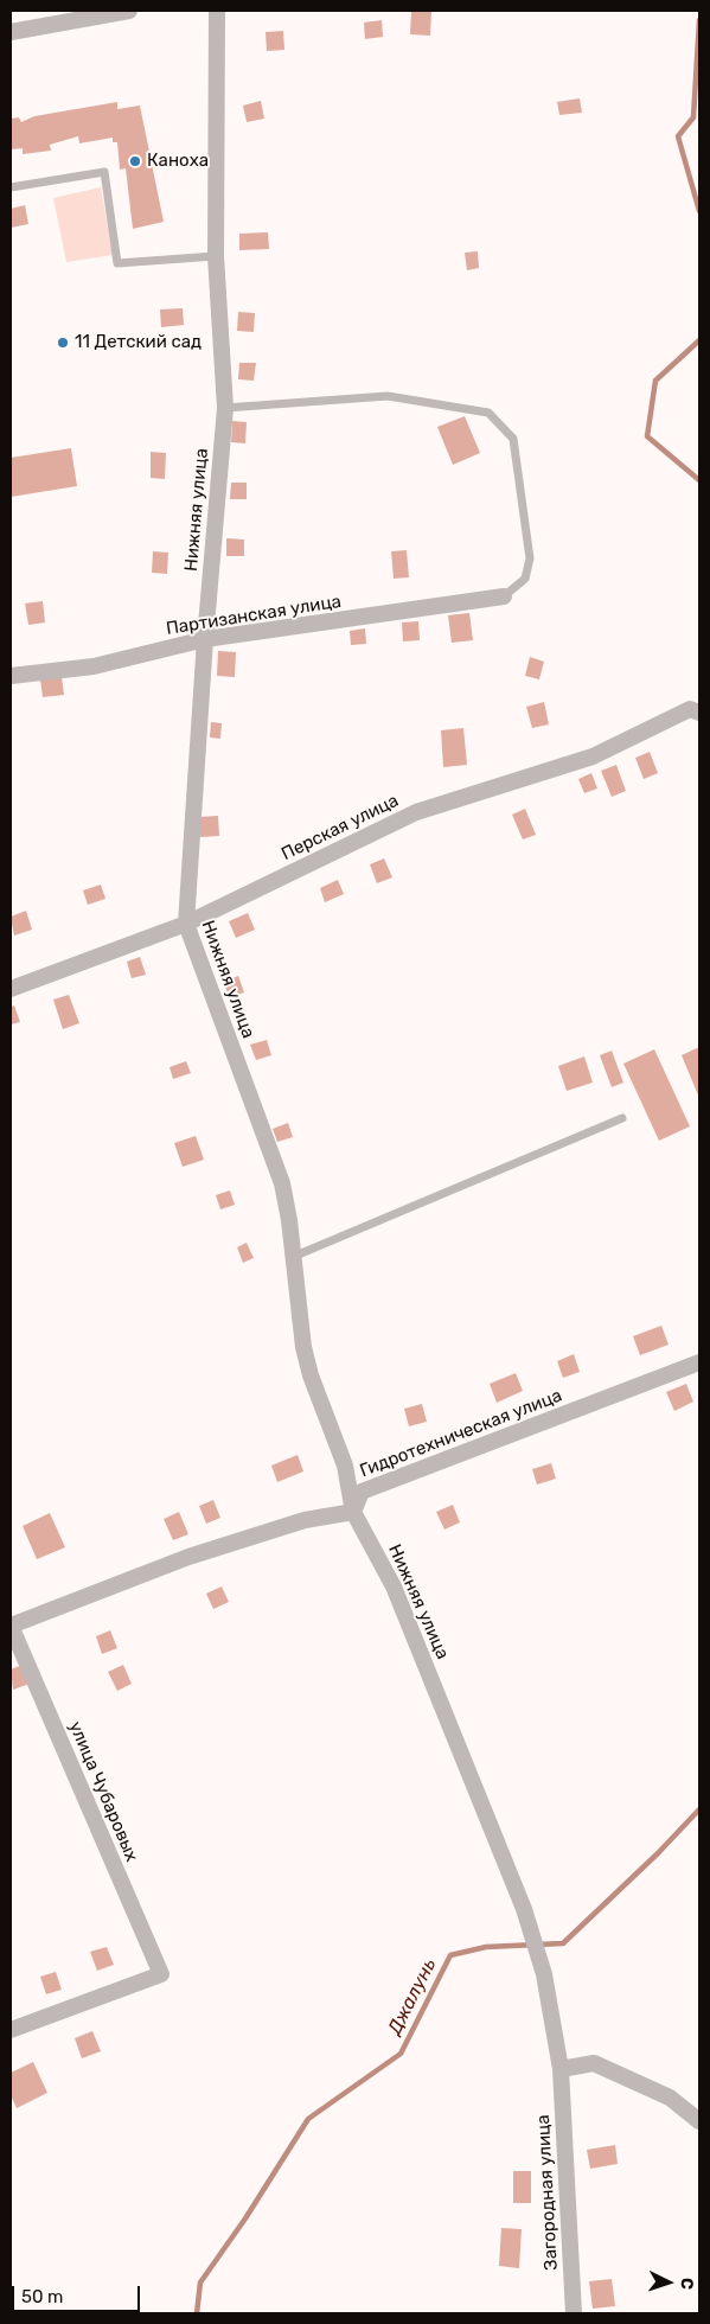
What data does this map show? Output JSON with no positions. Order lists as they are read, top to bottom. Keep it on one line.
{"streets":{"street":["Нижняя улица","Партизанская улица","Перская улица","Гидротехническая улица","улица Чубаровых","Загородная улица"]},"crossings":[["Нижняя улица","Партизанская улица"],["Нижняя улица","Перская улица"],["Нижняя улица","Гидротехническая улица"],["Нижняя улица","Загородная улица"]],"water":["Джалунь"],"places":["Каноха","11 Детский сад"],"scale_bar":"50 m","north":"right"}
